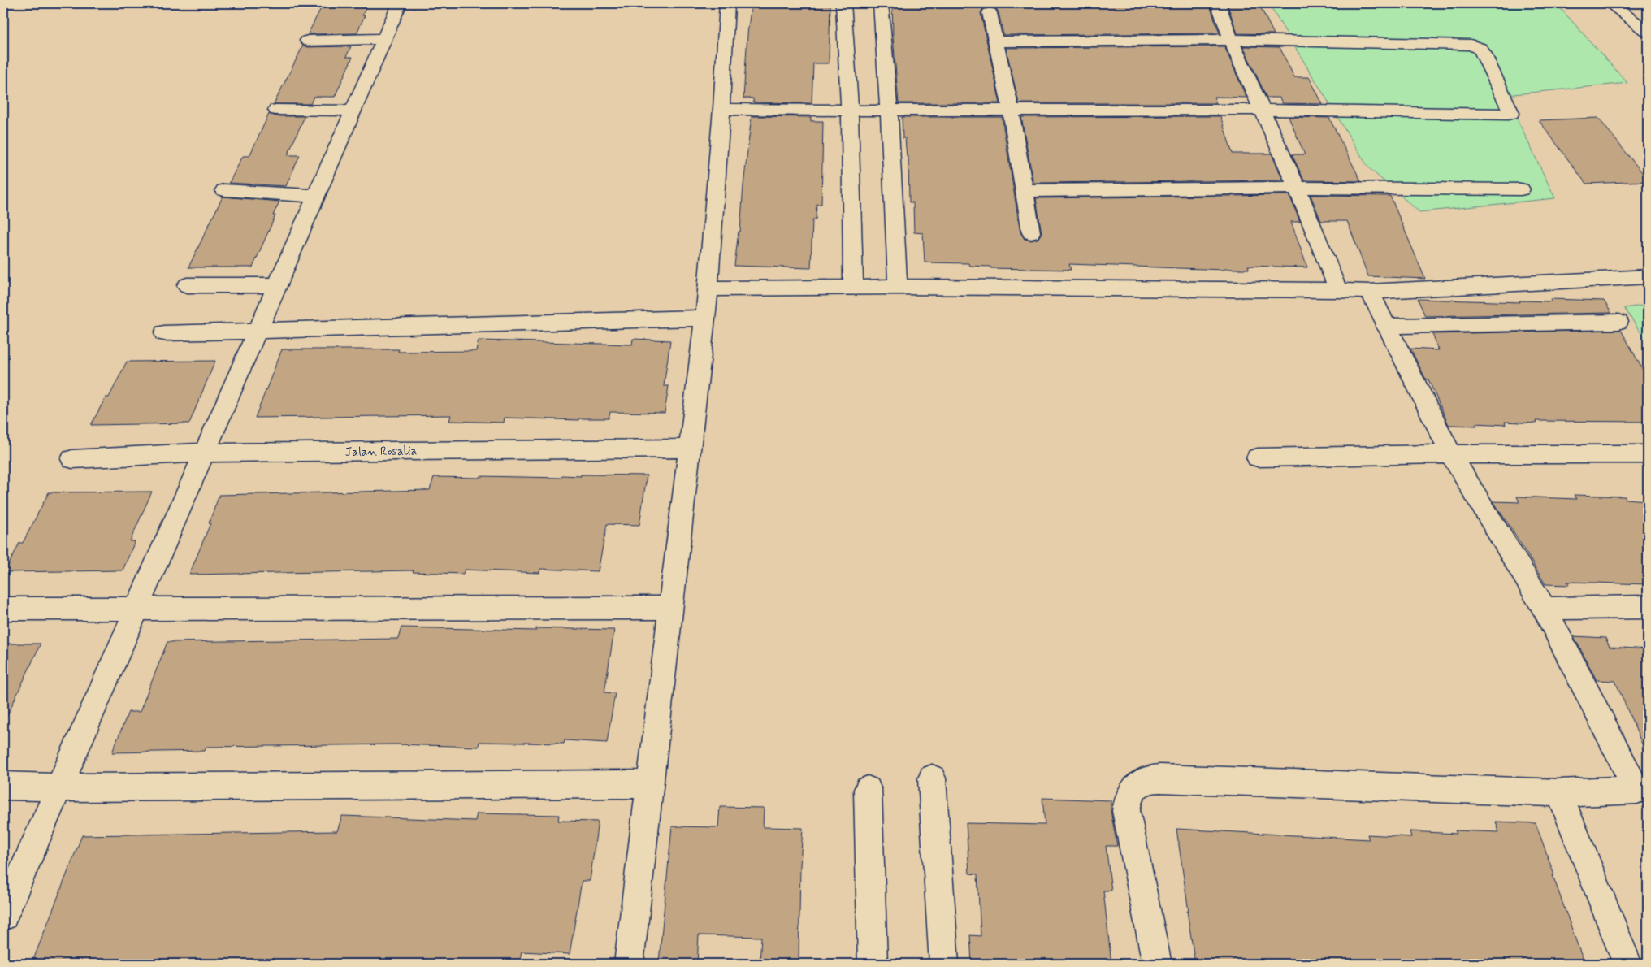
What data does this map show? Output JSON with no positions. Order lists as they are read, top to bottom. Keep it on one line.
{"streets":{"street":["Jalan Rosalia"]}}
